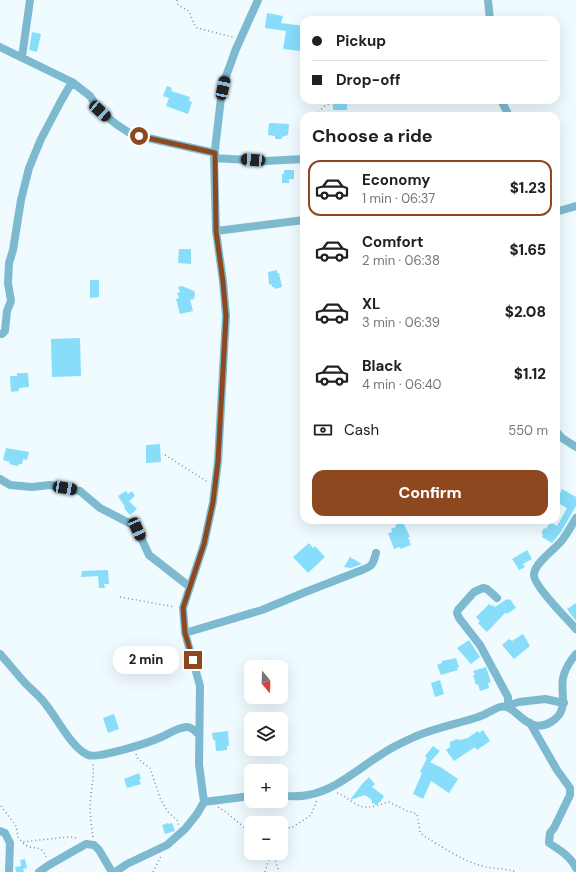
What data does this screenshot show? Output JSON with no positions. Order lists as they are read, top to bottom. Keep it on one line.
{"north":"bottom","page":{"banner":["Pickup","Drop-off"],"heading":"Choose a ride","list":[{"name":"Economy","note":"1 min · 06:37","value":"$1.23"},{"name":"Comfort","note":"2 min · 06:38","value":"$1.65"},{"name":"XL","note":"3 min · 06:39","value":"$2.08"},{"name":"Black","note":"4 min · 06:40","value":"$1.12"}],"pay":["Cash","550 m"],"buttons":"Confirm","bubble":"2 min","map_buttons":["+","−"]}}
